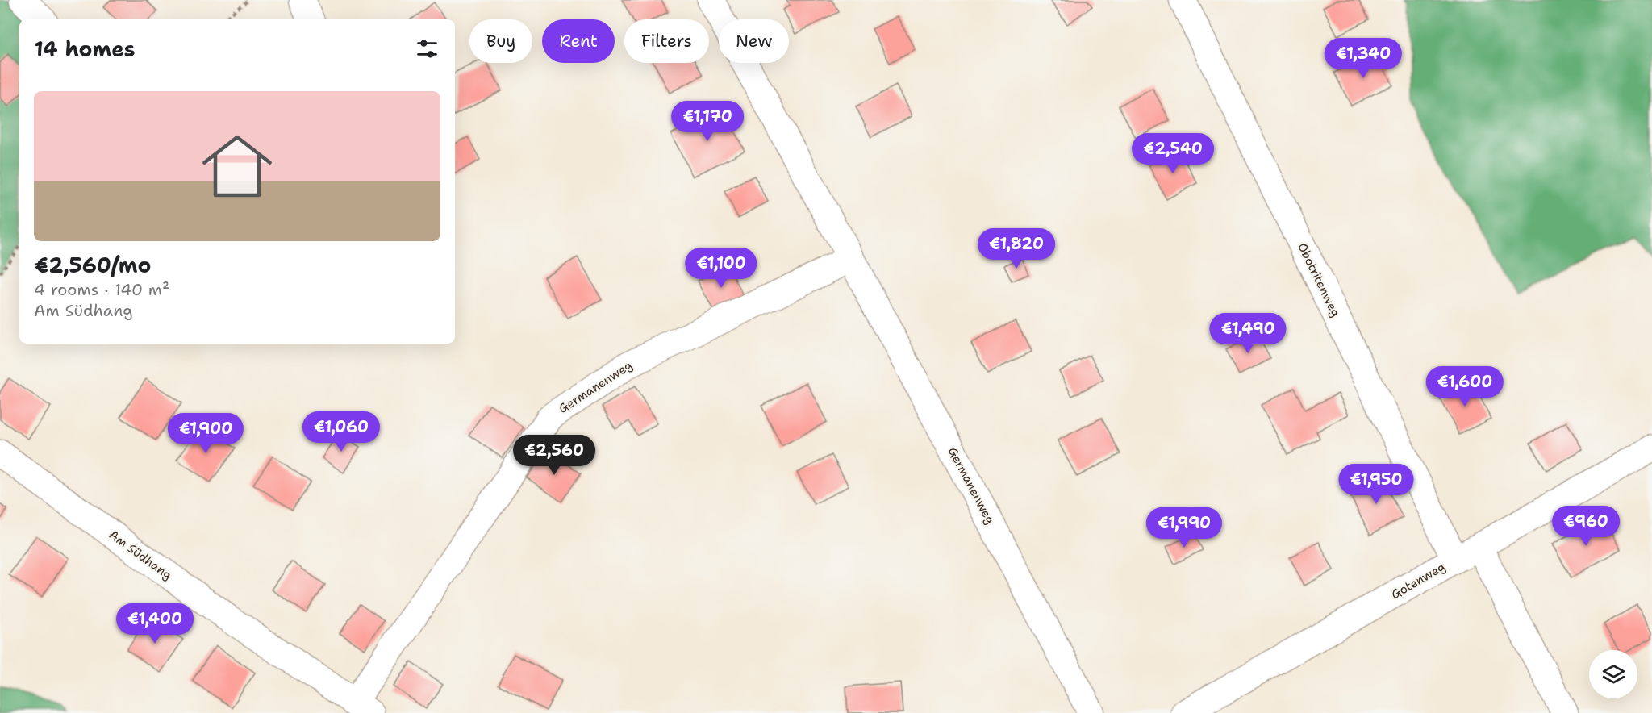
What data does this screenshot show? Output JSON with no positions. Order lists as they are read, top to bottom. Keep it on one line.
{"streets":{"street":["Obotritenweg","Germanenweg","Am Südhang","Gotenweg"]},"crossings":[["Obotritenweg","Gotenweg"],["Germanenweg","Am Südhang"]],"page":{"chip":["Buy","Rent","Filters","New"],"heading":"14 homes","price":["€1,340","€1,170","€2,540","€1,820","€1,100","€1,490","€1,600","€1,060","€1,900","€2,560","€1,950","€960","€1,990","€1,400"],"list":[{"name":"€2,560/mo","note":"4 rooms · 140 m² · Am Südhang"}]}}
